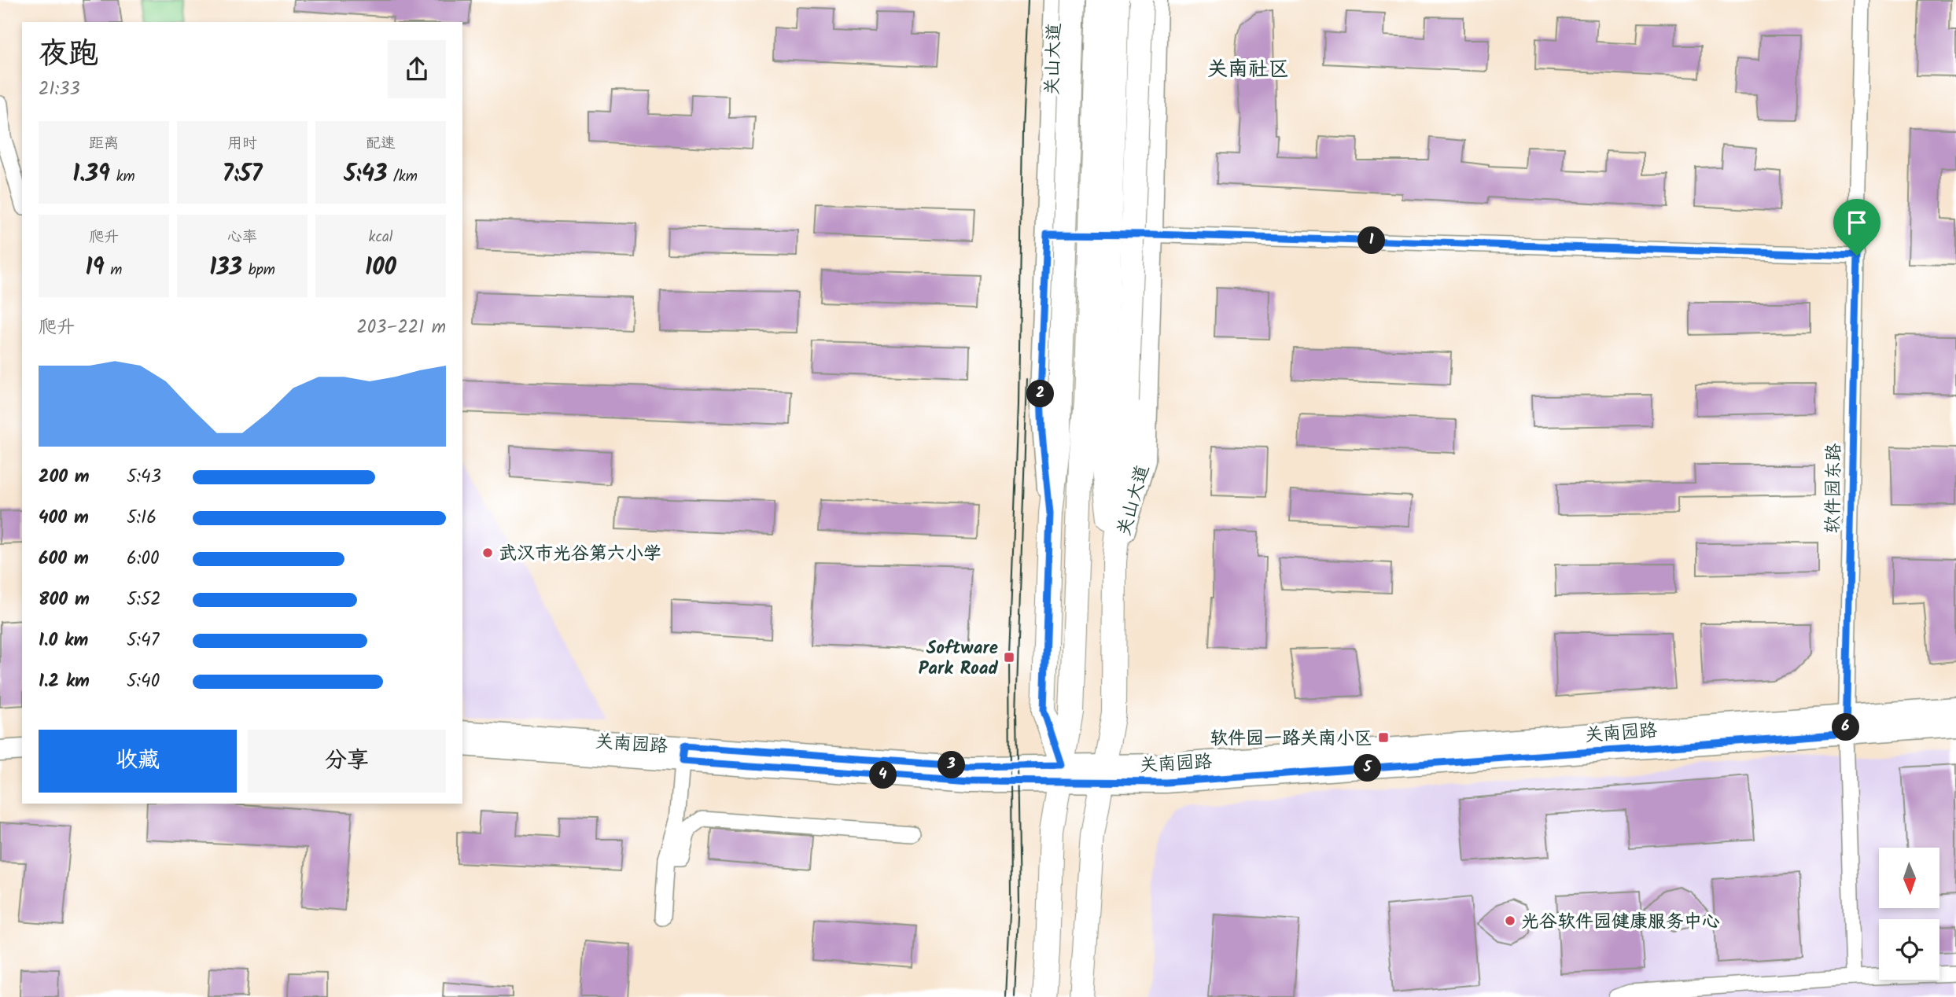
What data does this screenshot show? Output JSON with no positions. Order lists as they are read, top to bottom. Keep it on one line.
{"streets":{"main road":["关山大道","关南园路"],"street":["软件园东路"]},"crossings":[["关山大道","关南园路"],["软件园东路","关南园路"]],"districts":["关南社区"],"places":{"other":["武汉市光谷第六小学","光谷软件园健康服务中心"],"transit":["Software Park Road","软件园一路关南小区"]},"north":"bottom","page":{"heading":["夜跑","21:33"],"stats":[["距离","1.39 km"],["用时","7:57"],["配速","5:43 /km"],["爬升","19 m"],["心率","133 bpm"],["kcal","100"]],"pins":["1","2","6","3","5","4"],"chart":["爬升","203–221 m"],"list":[{"name":"200 m","note":"5:43"},{"name":"400 m","note":"5:16"},{"name":"600 m","note":"6:00"},{"name":"800 m","note":"5:52"},{"name":"1.0 km","note":"5:47"},{"name":"1.2 km","note":"5:40"}],"buttons":["收藏","分享"]}}
